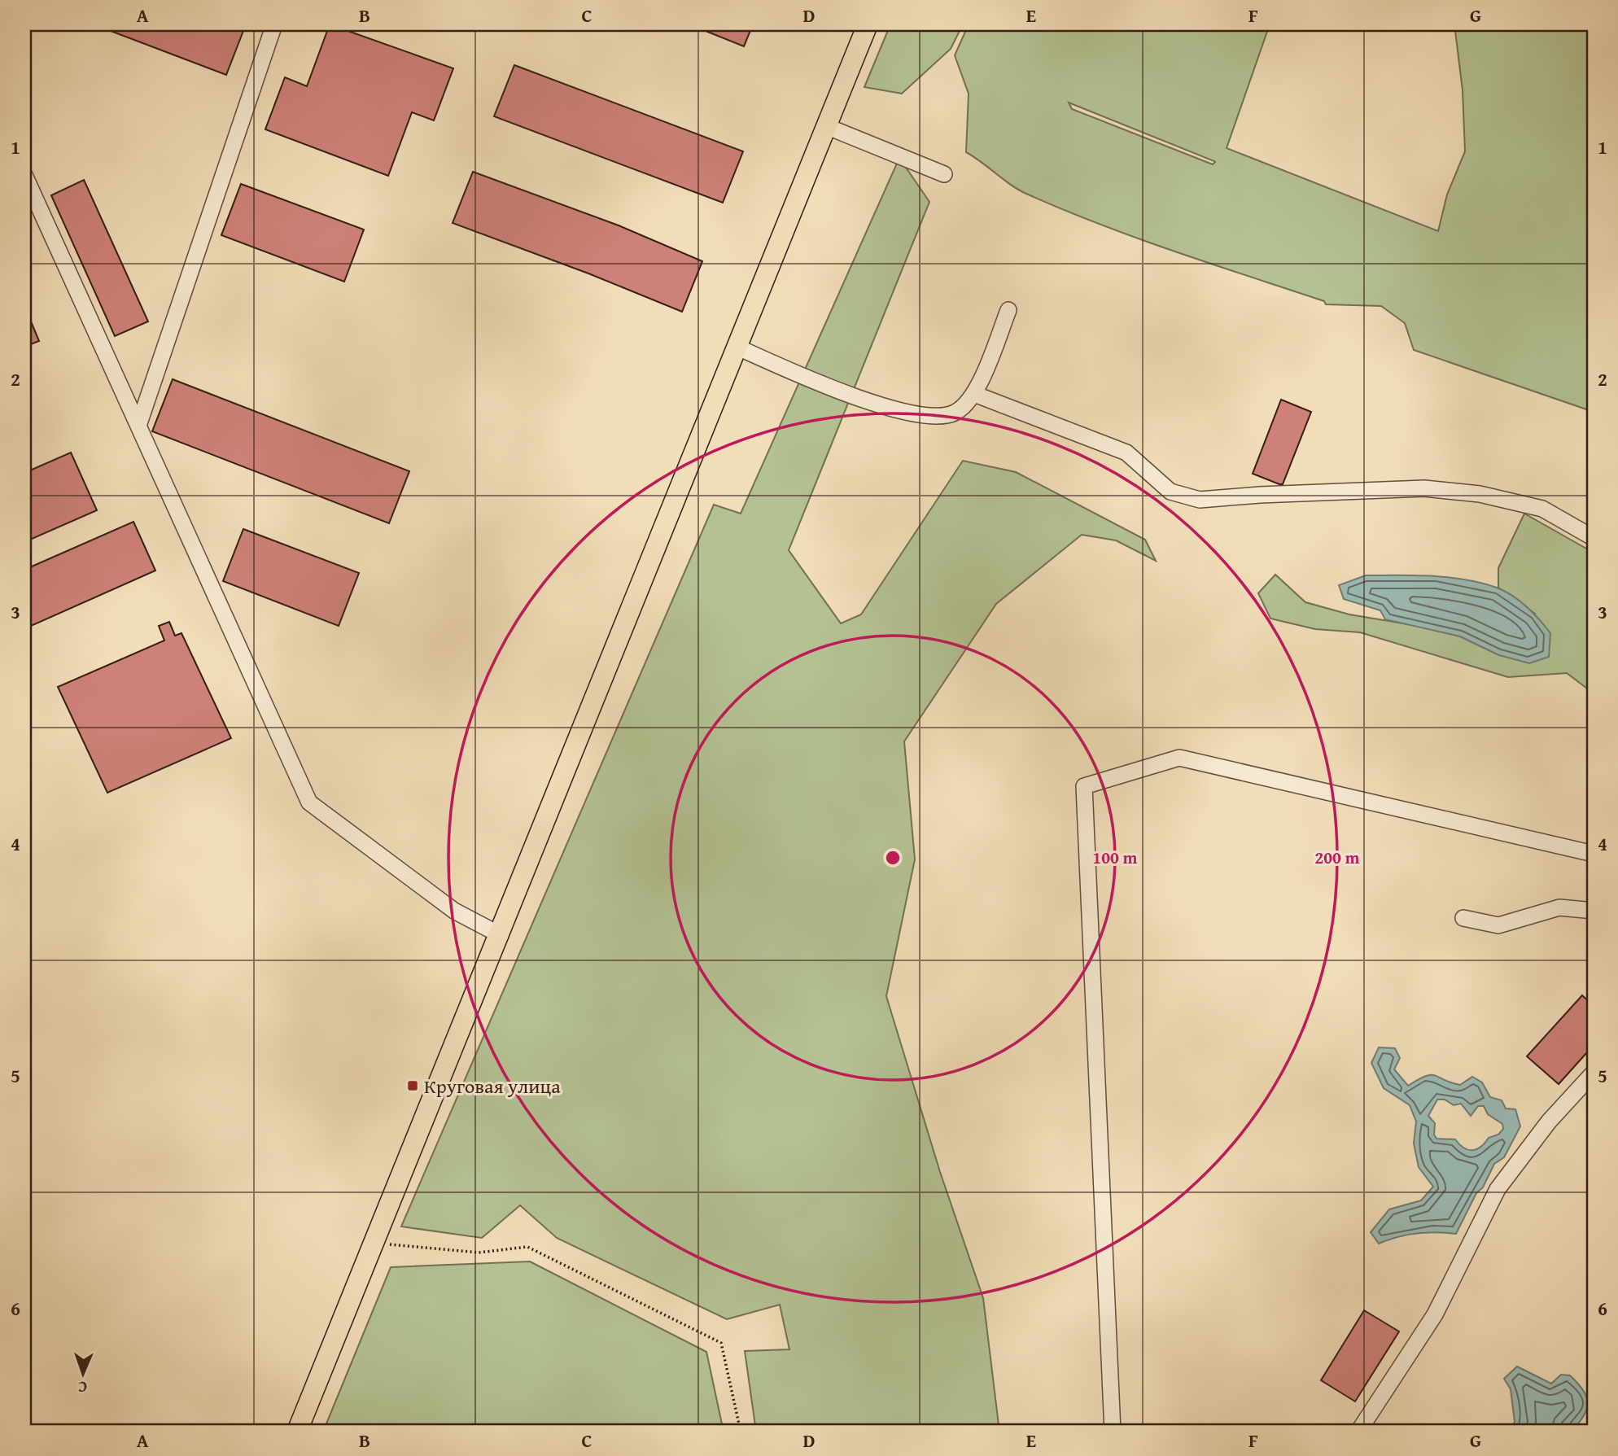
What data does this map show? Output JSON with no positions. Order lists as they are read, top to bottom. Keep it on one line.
{"places":{"transit":["Круговая улица"]},"north":"bottom","grid":{"columns":["A","B","C","D","E","F","G"],"rows":["1","2","3","4","5","6"]},"rings":["100 m","200 m"]}
